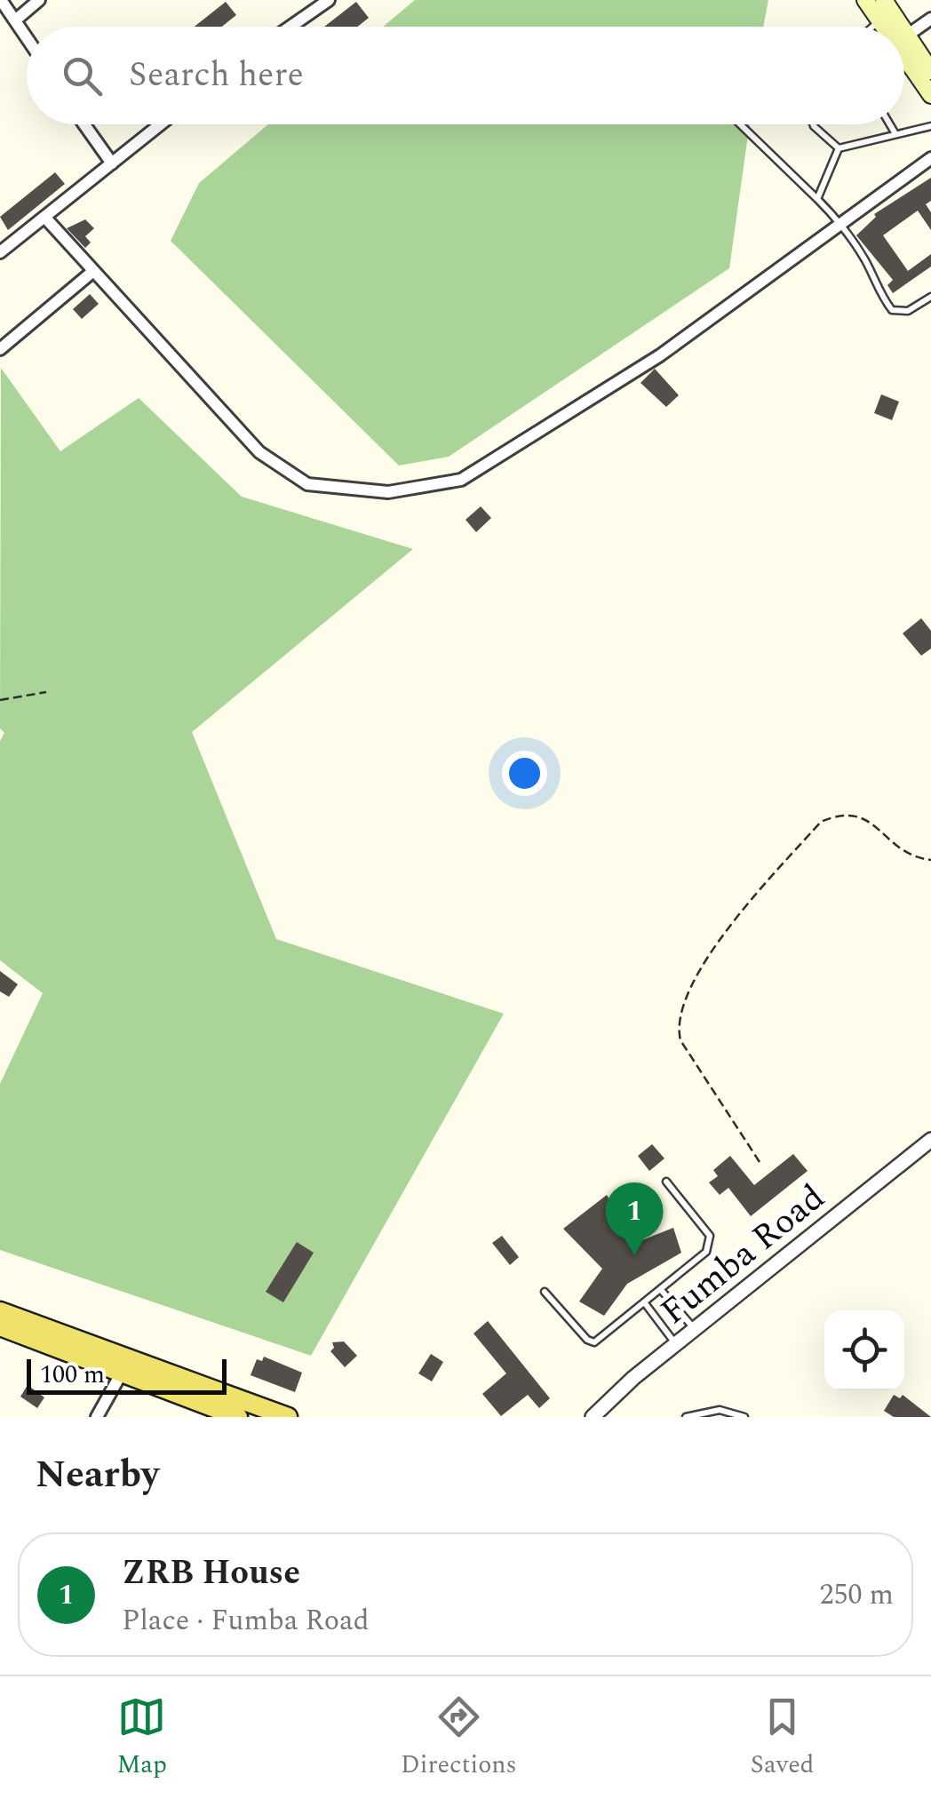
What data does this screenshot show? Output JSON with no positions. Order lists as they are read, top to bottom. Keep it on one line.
{"streets":{"street":["Fumba Road"]},"scale_bar":"100 m","page":{"search":"Search here","pins":"1","scale":"100 m","heading":"Nearby","list":[{"mark":"1","name":"ZRB House","note":"Place · Fumba Road","value":"250 m"}],"nav":["Map","Directions","Saved"]}}
